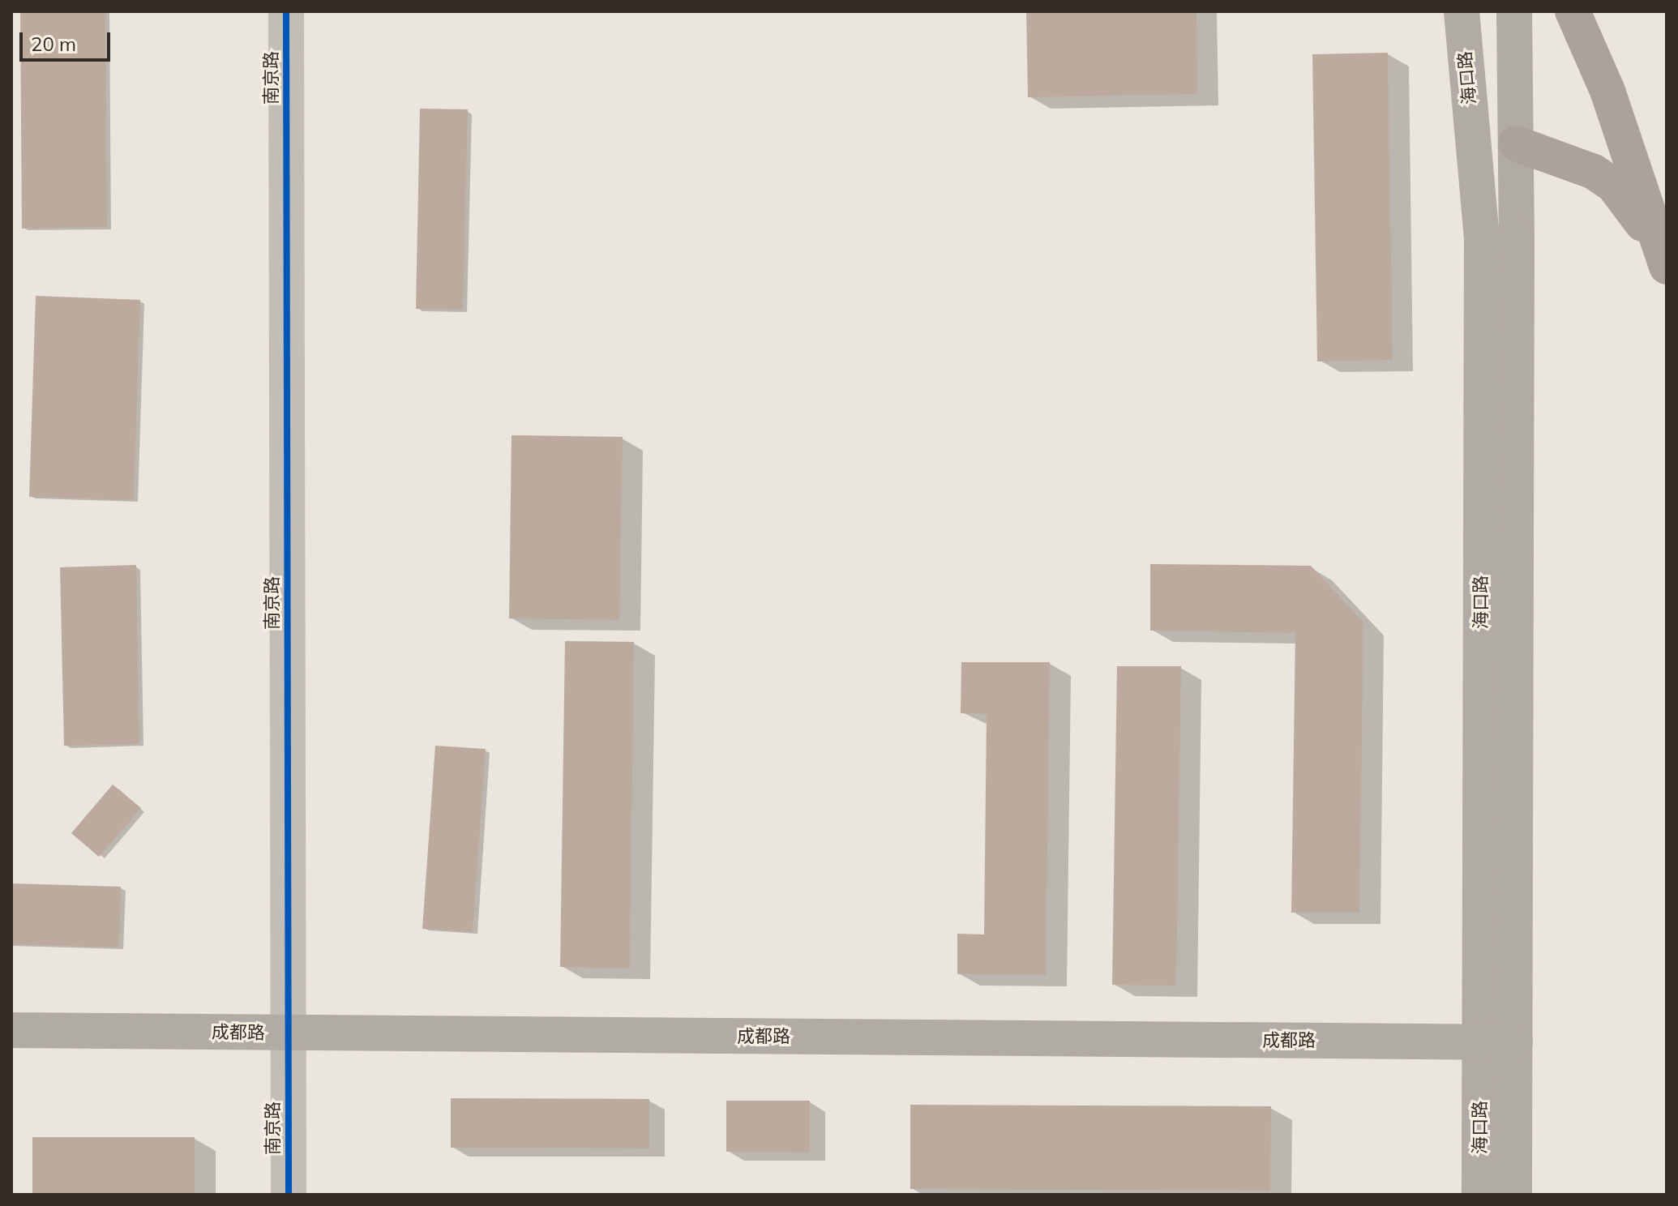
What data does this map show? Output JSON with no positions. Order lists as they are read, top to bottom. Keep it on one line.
{"streets":{"main road":["海口路","成都路"],"street":["南京路"]},"crossings":[["南京路","成都路"],["海口路","成都路"]],"scale_bar":"20 m"}
